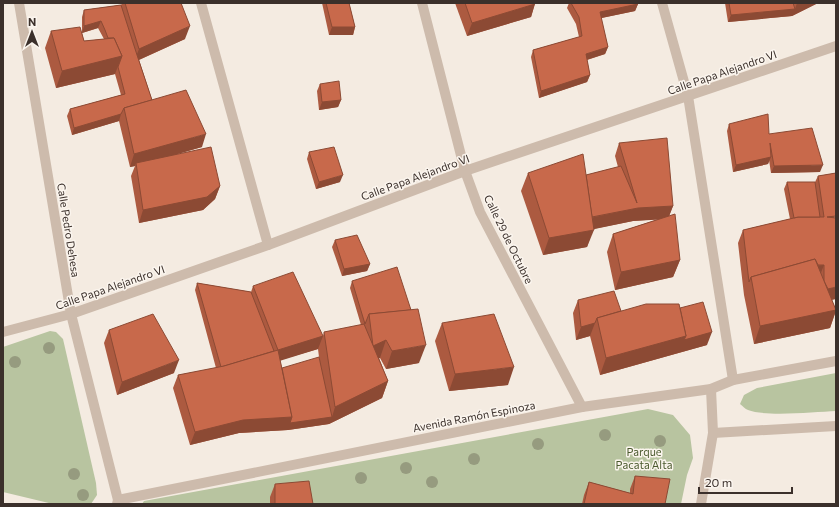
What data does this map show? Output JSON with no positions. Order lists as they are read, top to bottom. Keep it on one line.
{"streets":{"street":["Calle Papa Alejandro VI","Calle Pedro Dehesa","Calle 29 de Octubre","Avenida Ramón Espinoza"]},"crossings":[["Calle Papa Alejandro VI","Calle Pedro Dehesa"],["Calle Papa Alejandro VI","Calle 29 de Octubre"],["Calle Pedro Dehesa","Avenida Ramón Espinoza"],["Calle 29 de Octubre","Avenida Ramón Espinoza"]],"parks":["Parque Pacata Alta"],"scale_bar":"20 m","north":"top"}
